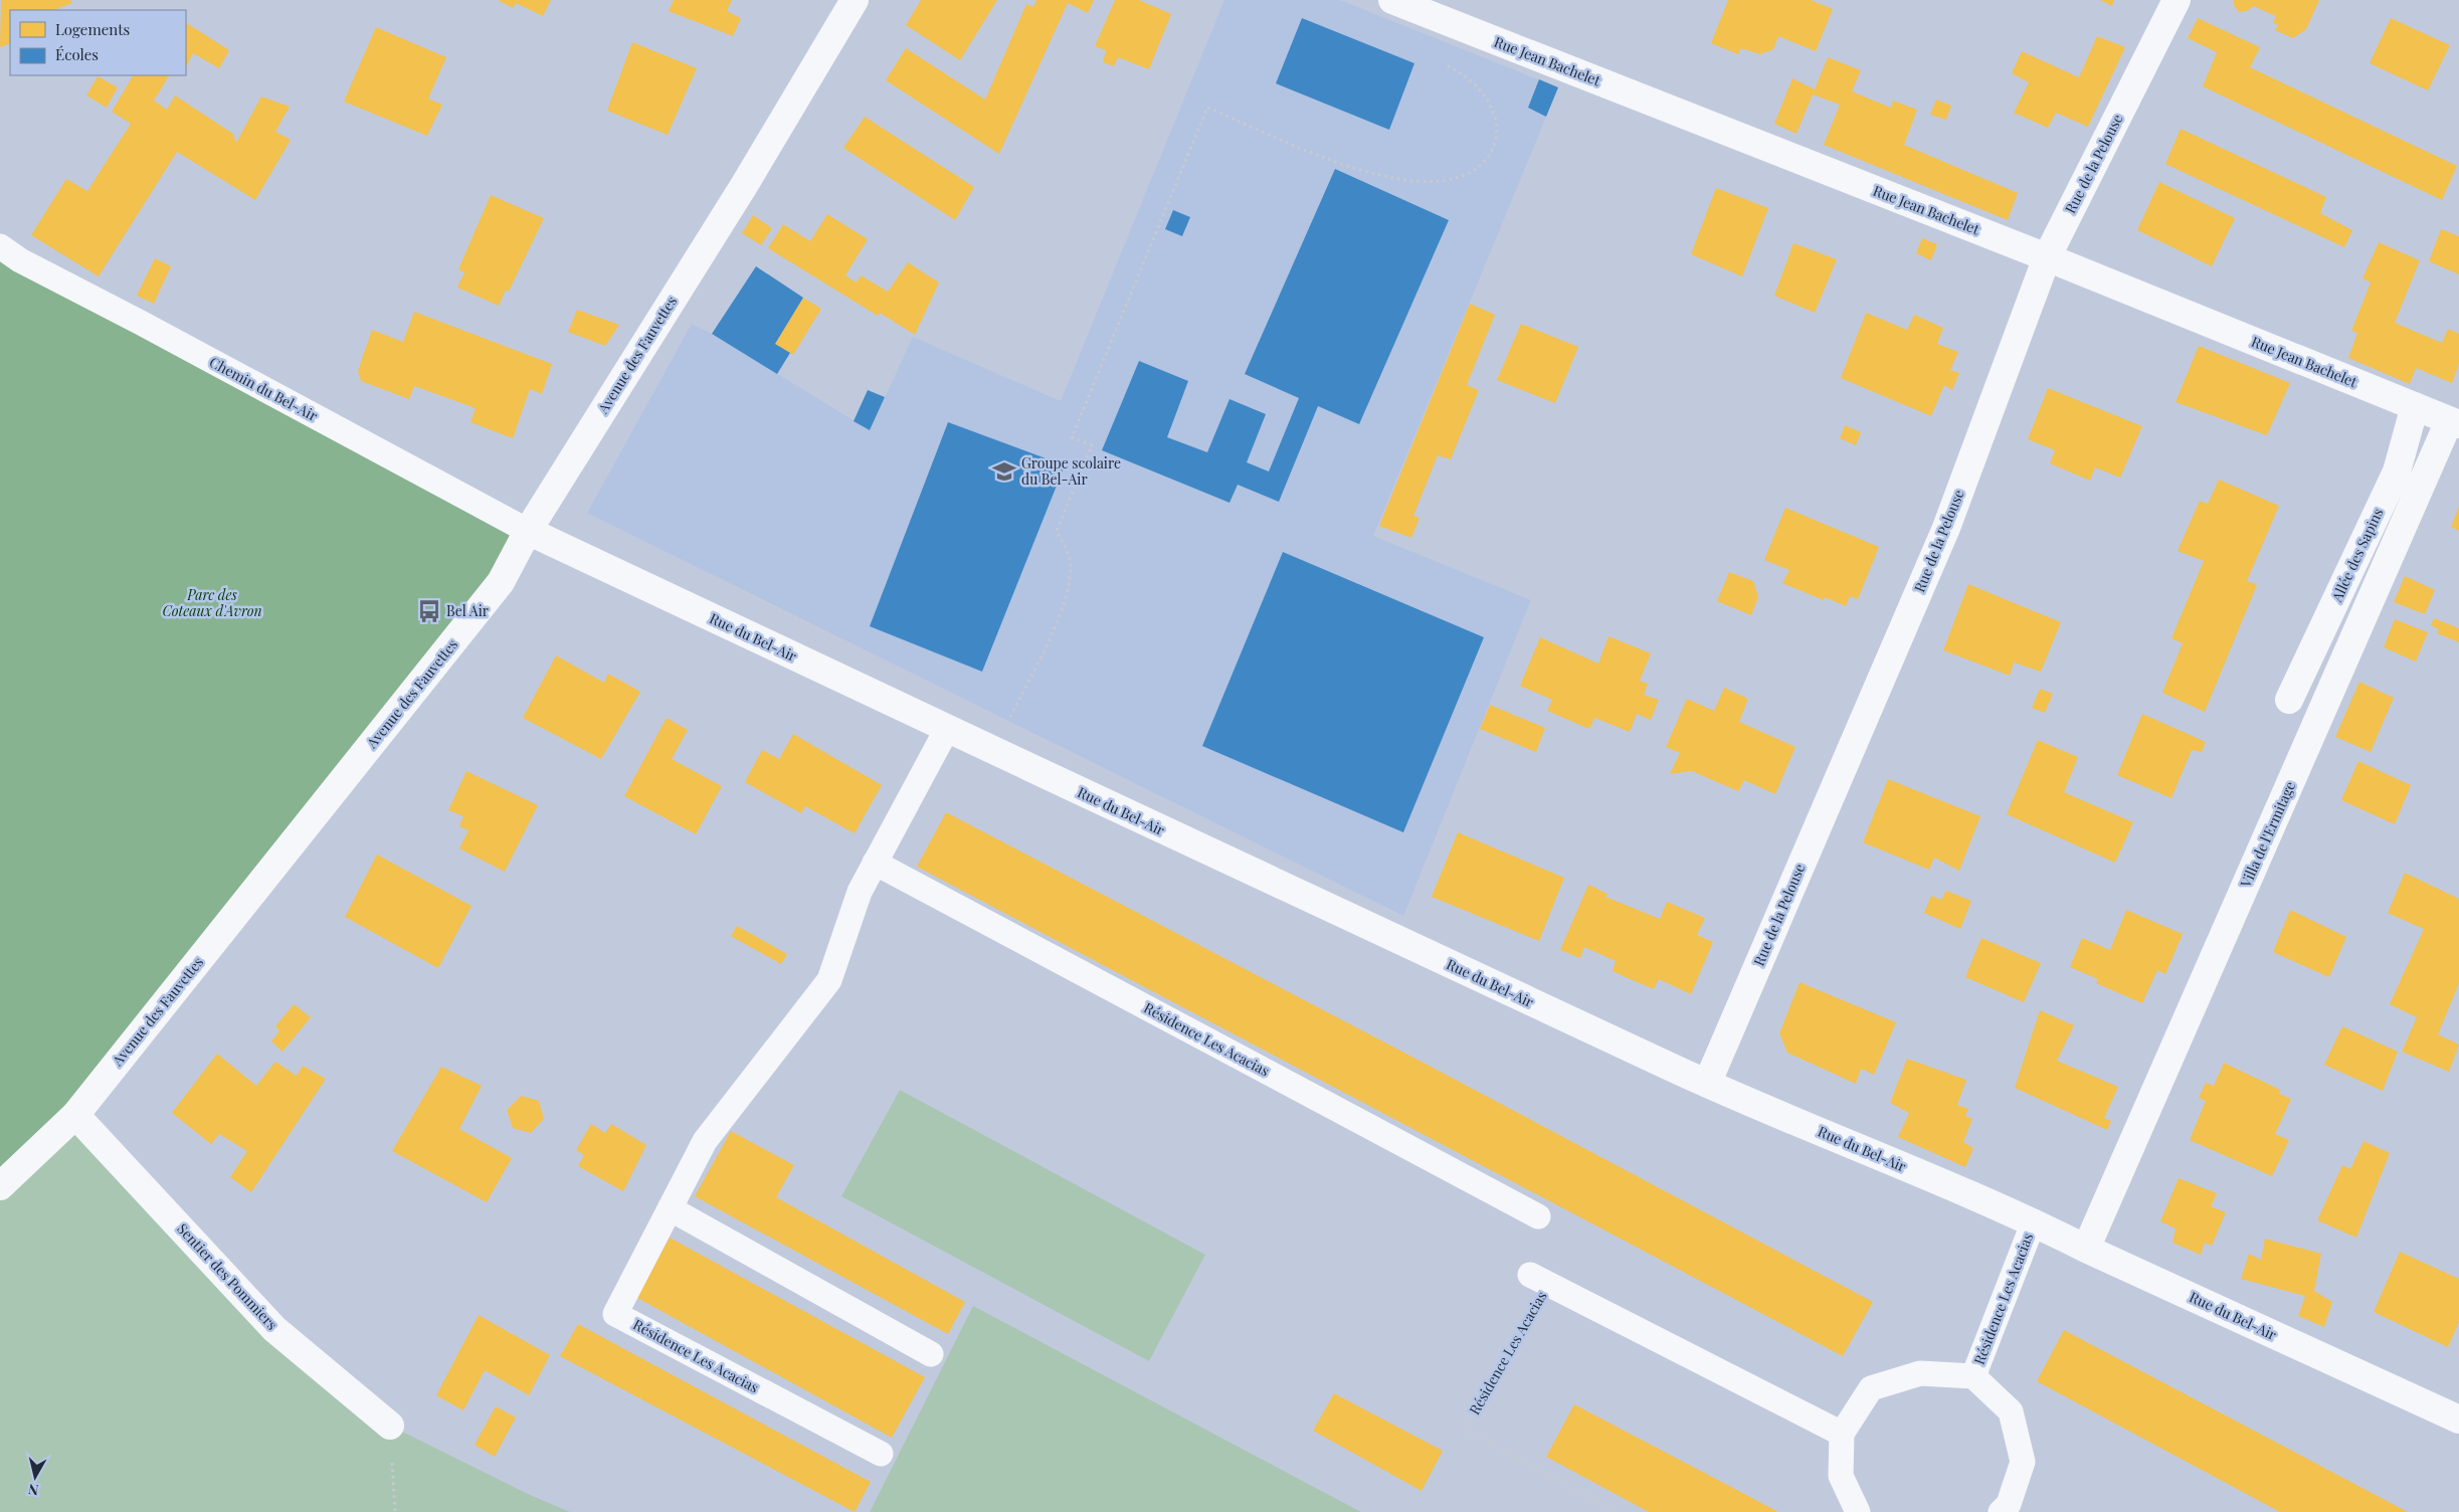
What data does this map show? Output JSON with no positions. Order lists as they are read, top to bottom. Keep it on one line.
{"streets":{"street":["Rue Jean Bachelet","Rue de la Pelouse","Avenue des Fauvettes","Allée des Sapins","Rue du Bel-Air","Villa de l'Ermitage","Sentier des Pommiers"],"lane":["Chemin du Bel-Air","Résidence Les Acacias"]},"crossings":[["Rue Jean Bachelet","Rue de la Pelouse"],["Rue Jean Bachelet","Allée des Sapins"],["Rue Jean Bachelet","Villa de l'Ermitage"],["Rue de la Pelouse","Rue du Bel-Air"],["Avenue des Fauvettes","Chemin du Bel-Air"],["Avenue des Fauvettes","Rue du Bel-Air"],["Avenue des Fauvettes","Sentier des Pommiers"],["Chemin du Bel-Air","Rue du Bel-Air"],["Rue du Bel-Air","Villa de l'Ermitage"],["Rue du Bel-Air","Résidence Les Acacias"]],"parks":["Parc des Coteaux d'Avron"],"places":{"school or university":["Groupe scolaire du Bel-Air"],"bus stop":["Bel Air"]},"legend":["Logements","Écoles"],"north":"bottom"}
